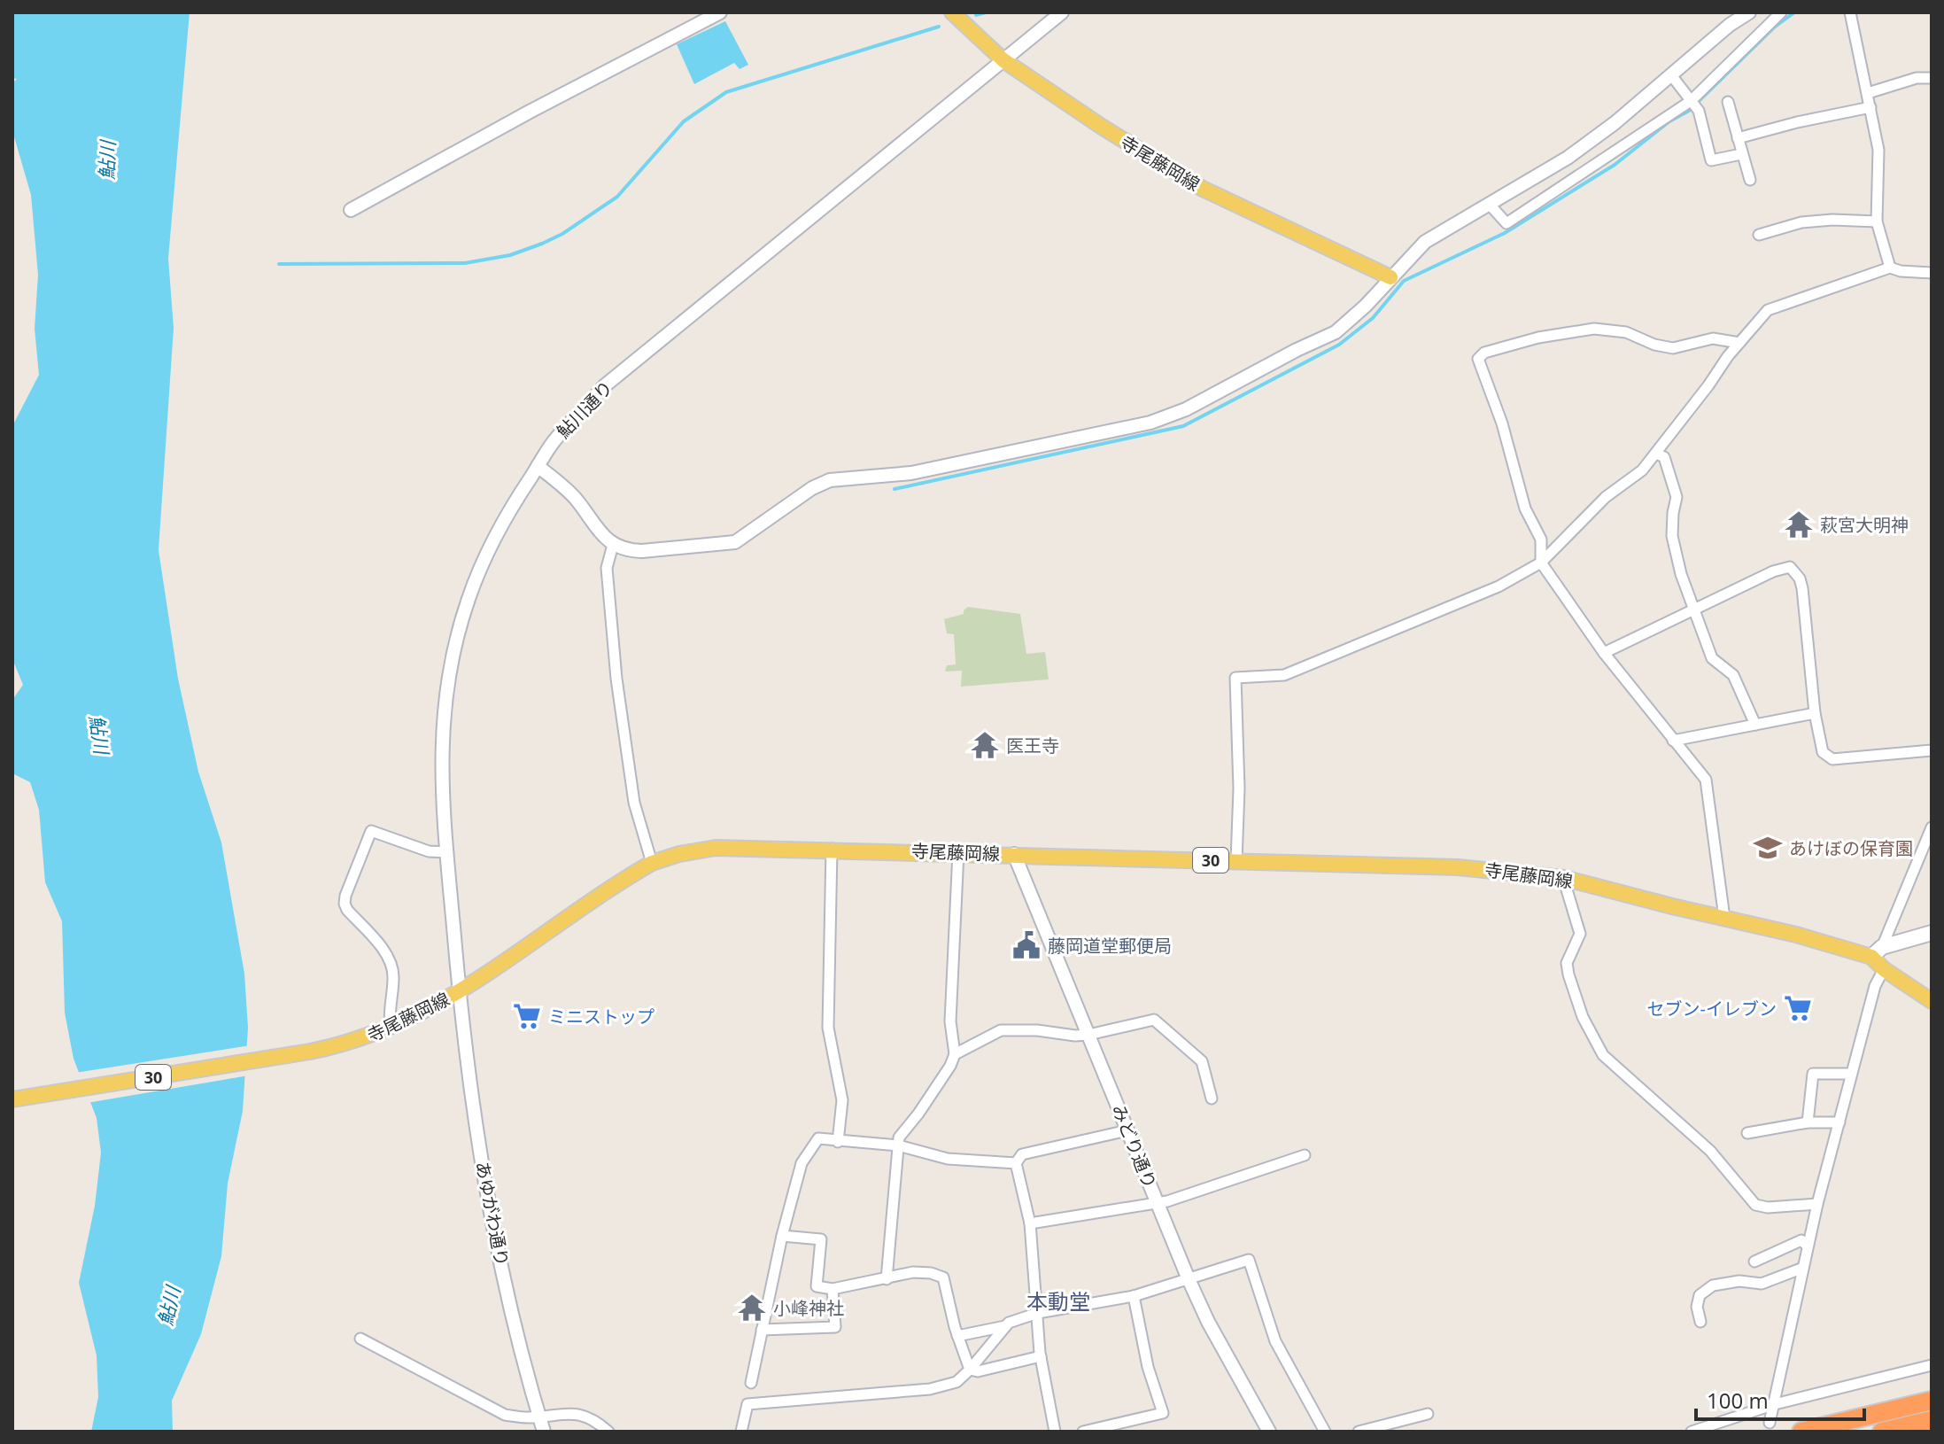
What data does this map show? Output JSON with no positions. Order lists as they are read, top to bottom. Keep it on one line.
{"streets":{"main road":["寺尾藤岡線","30"],"street":["鮎川通り","みどり通り","あゆがわ通り"]},"crossings":[["寺尾藤岡線","鮎川通り"],["寺尾藤岡線","みどり通り"],["寺尾藤岡線","あゆがわ通り"],["鮎川通り","あゆがわ通り"]],"districts":["本動堂"],"water":["鮎川"],"places":{"temple":["萩宮大明神","医王寺","小峰神社"],"school or university":["あけぼの保育園"],"public building":["藤岡道堂郵便局"],"supermarket":["セブン-イレブン","ミニストップ"]},"scale_bar":"100 m"}
